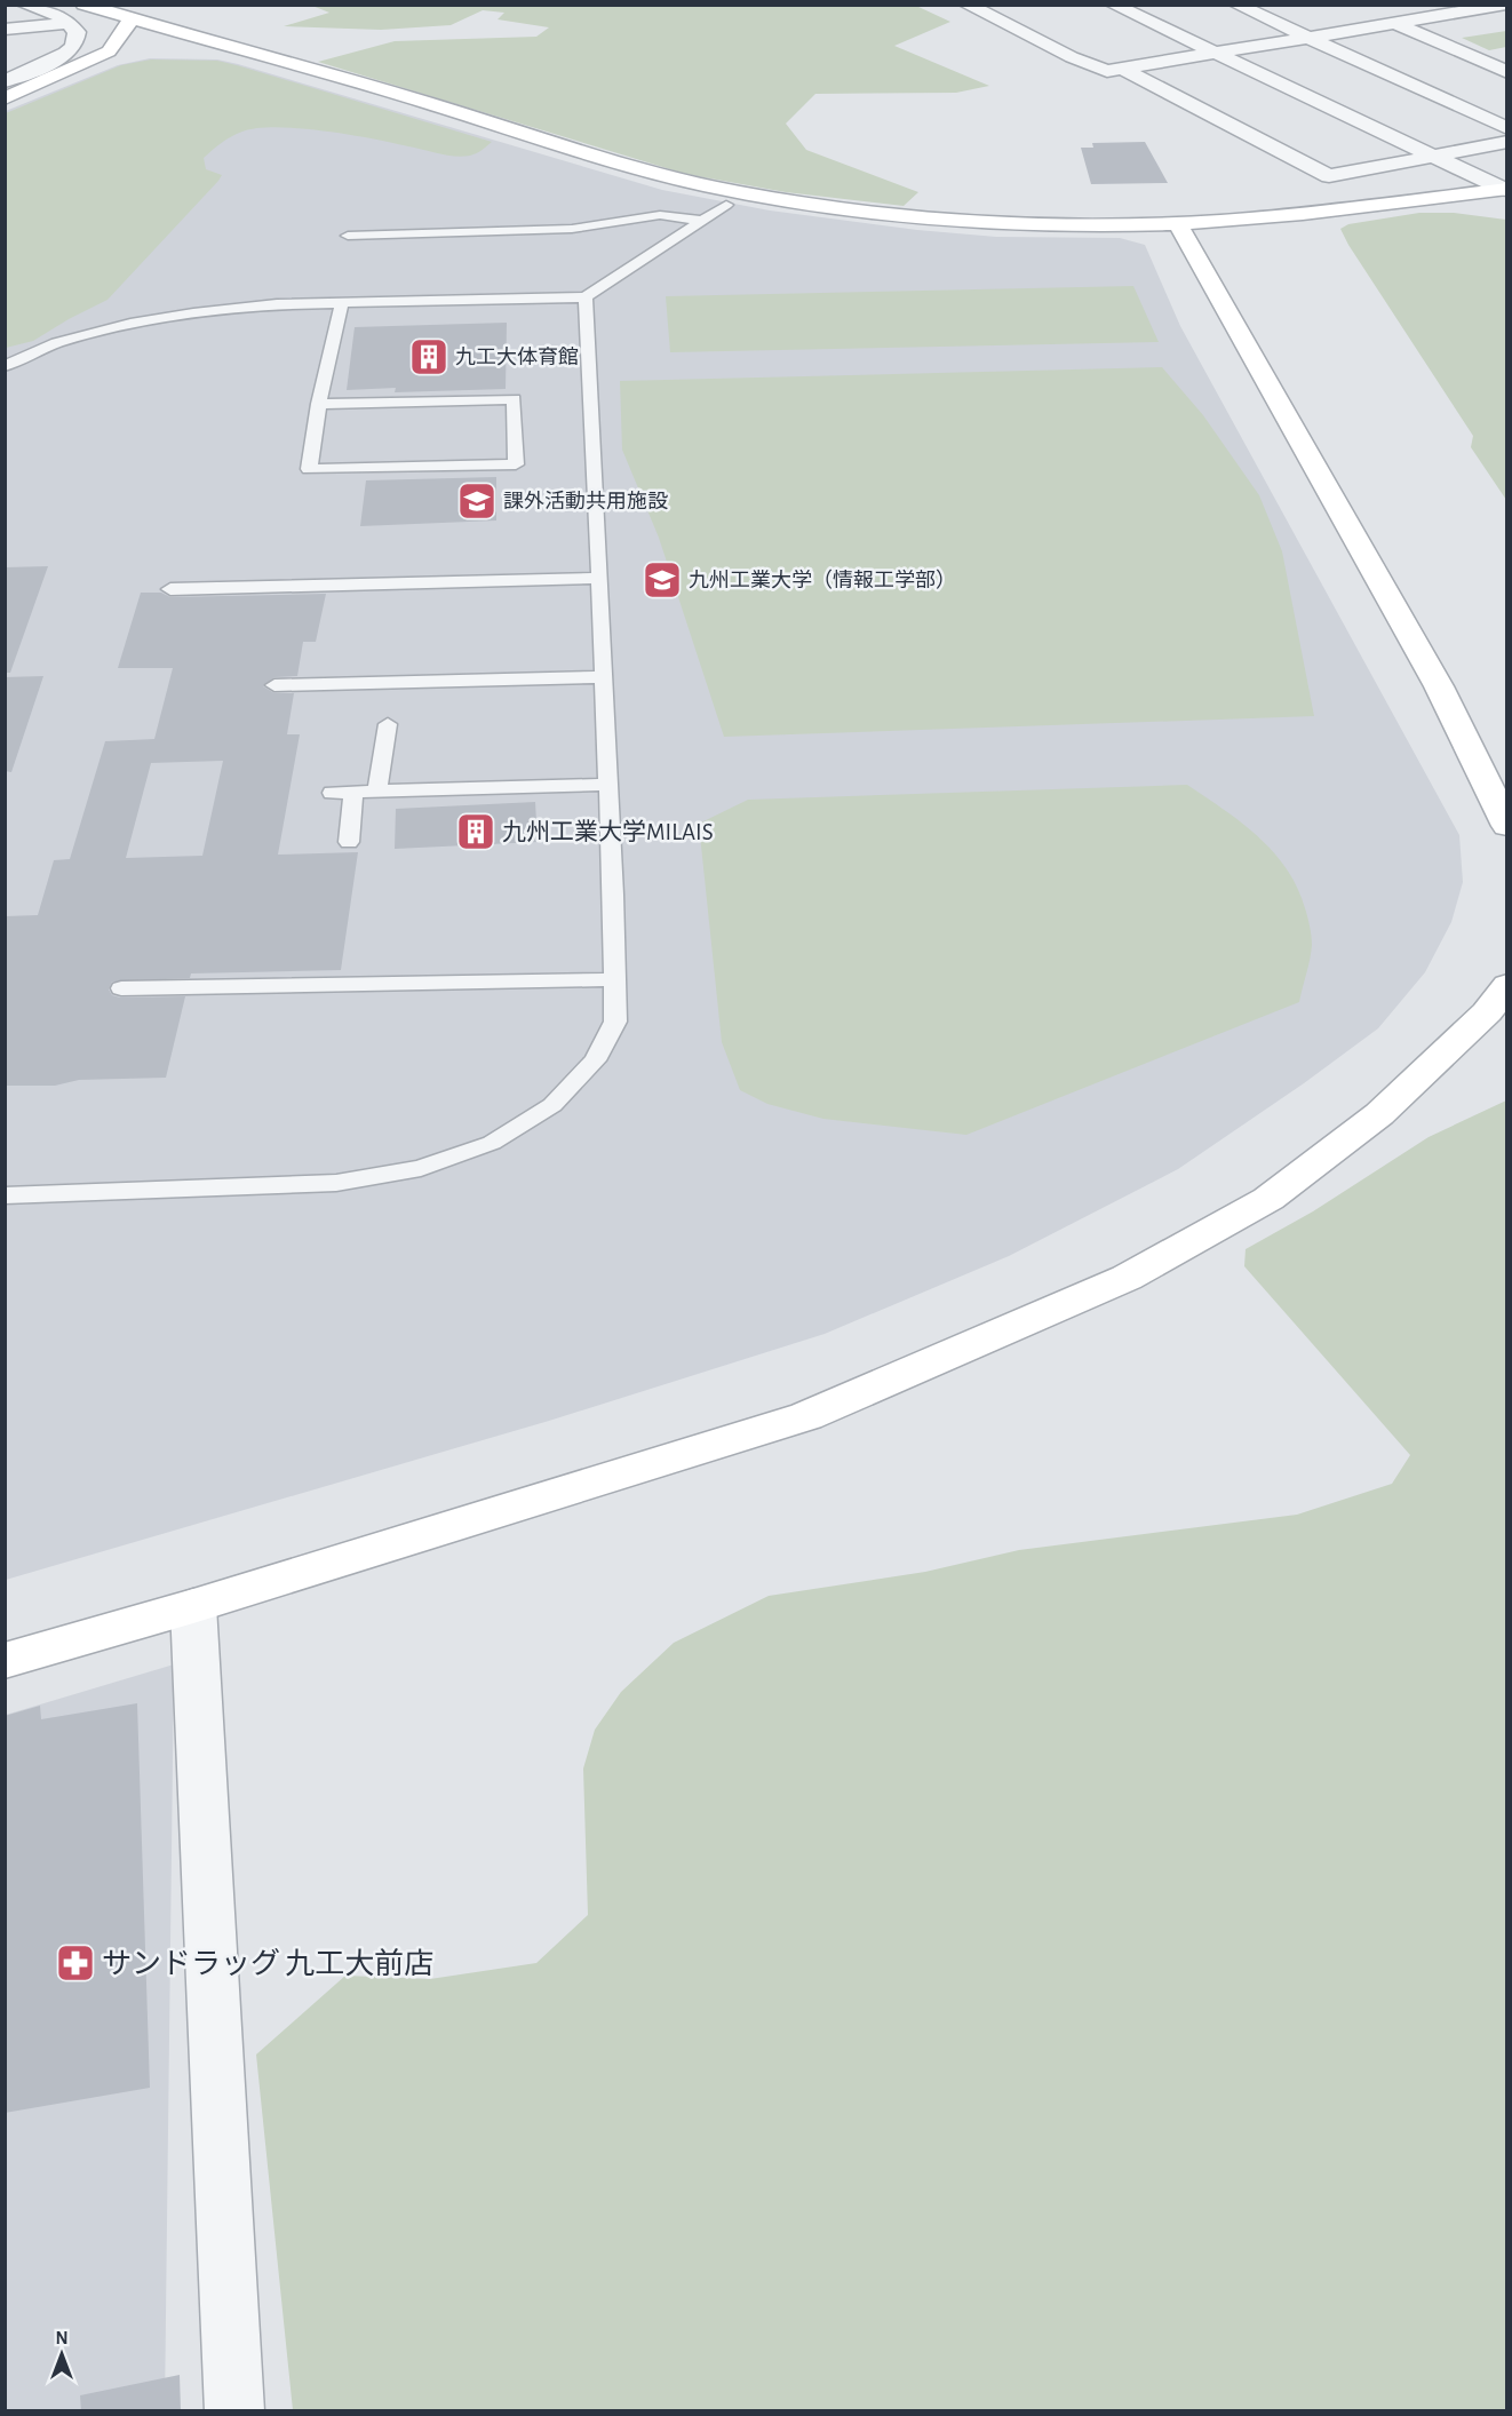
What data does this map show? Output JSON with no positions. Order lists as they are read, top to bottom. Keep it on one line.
{"places":{"building":["九工大体育館","九州工業大学MILAIS"],"school or university":["課外活動共用施設","九州工業大学（情報工学部）"],"pharmacy":["サンドラッグ 九工大前店"]},"north":"top"}
